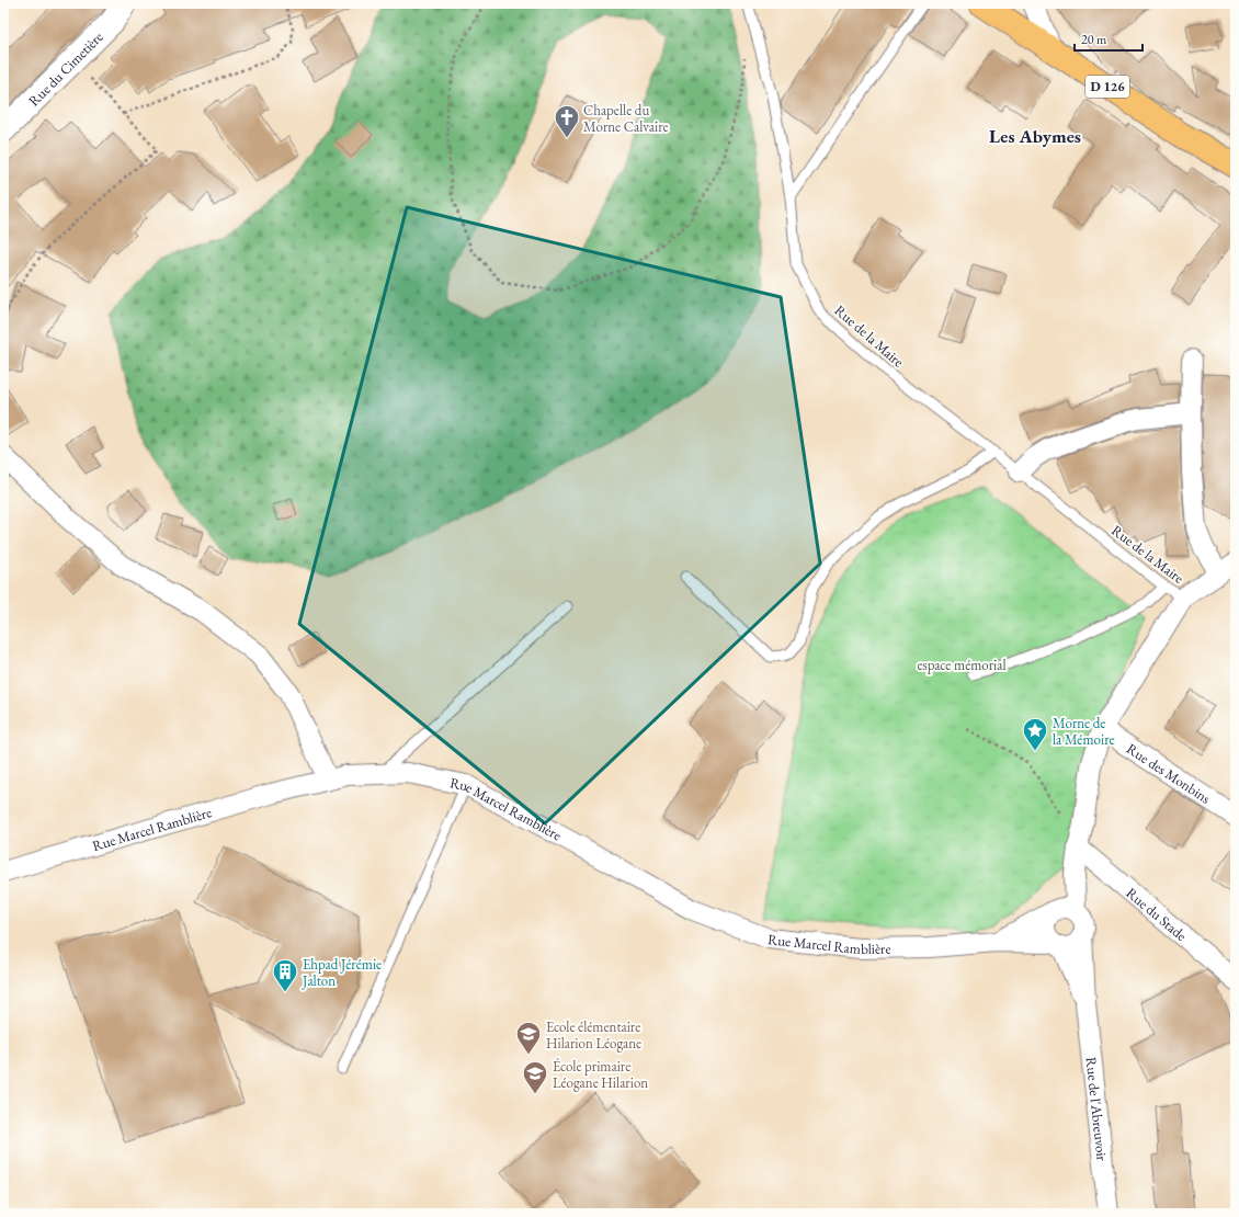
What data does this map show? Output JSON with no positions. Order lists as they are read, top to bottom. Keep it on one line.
{"streets":{"main road":["D 126"],"street":["Rue du Cimetière","Rue des Monbins","Rue Marcel Ramblière","Rue du Stade","Rue de l'Abreuvoir"],"lane":["Rue de la Maire"]},"districts":["Les Abymes"],"parks":["espace mémorial"],"places":{"church":["Chapelle du Morne Calvaire"],"place":["Morne de la Mémoire"],"building":["Ehpad Jérémie Jalton"],"school or university":["Ecole élémentaire Hilarion Léogane","École primaire Léogane Hilarion"]},"scale_bar":"20 m"}
